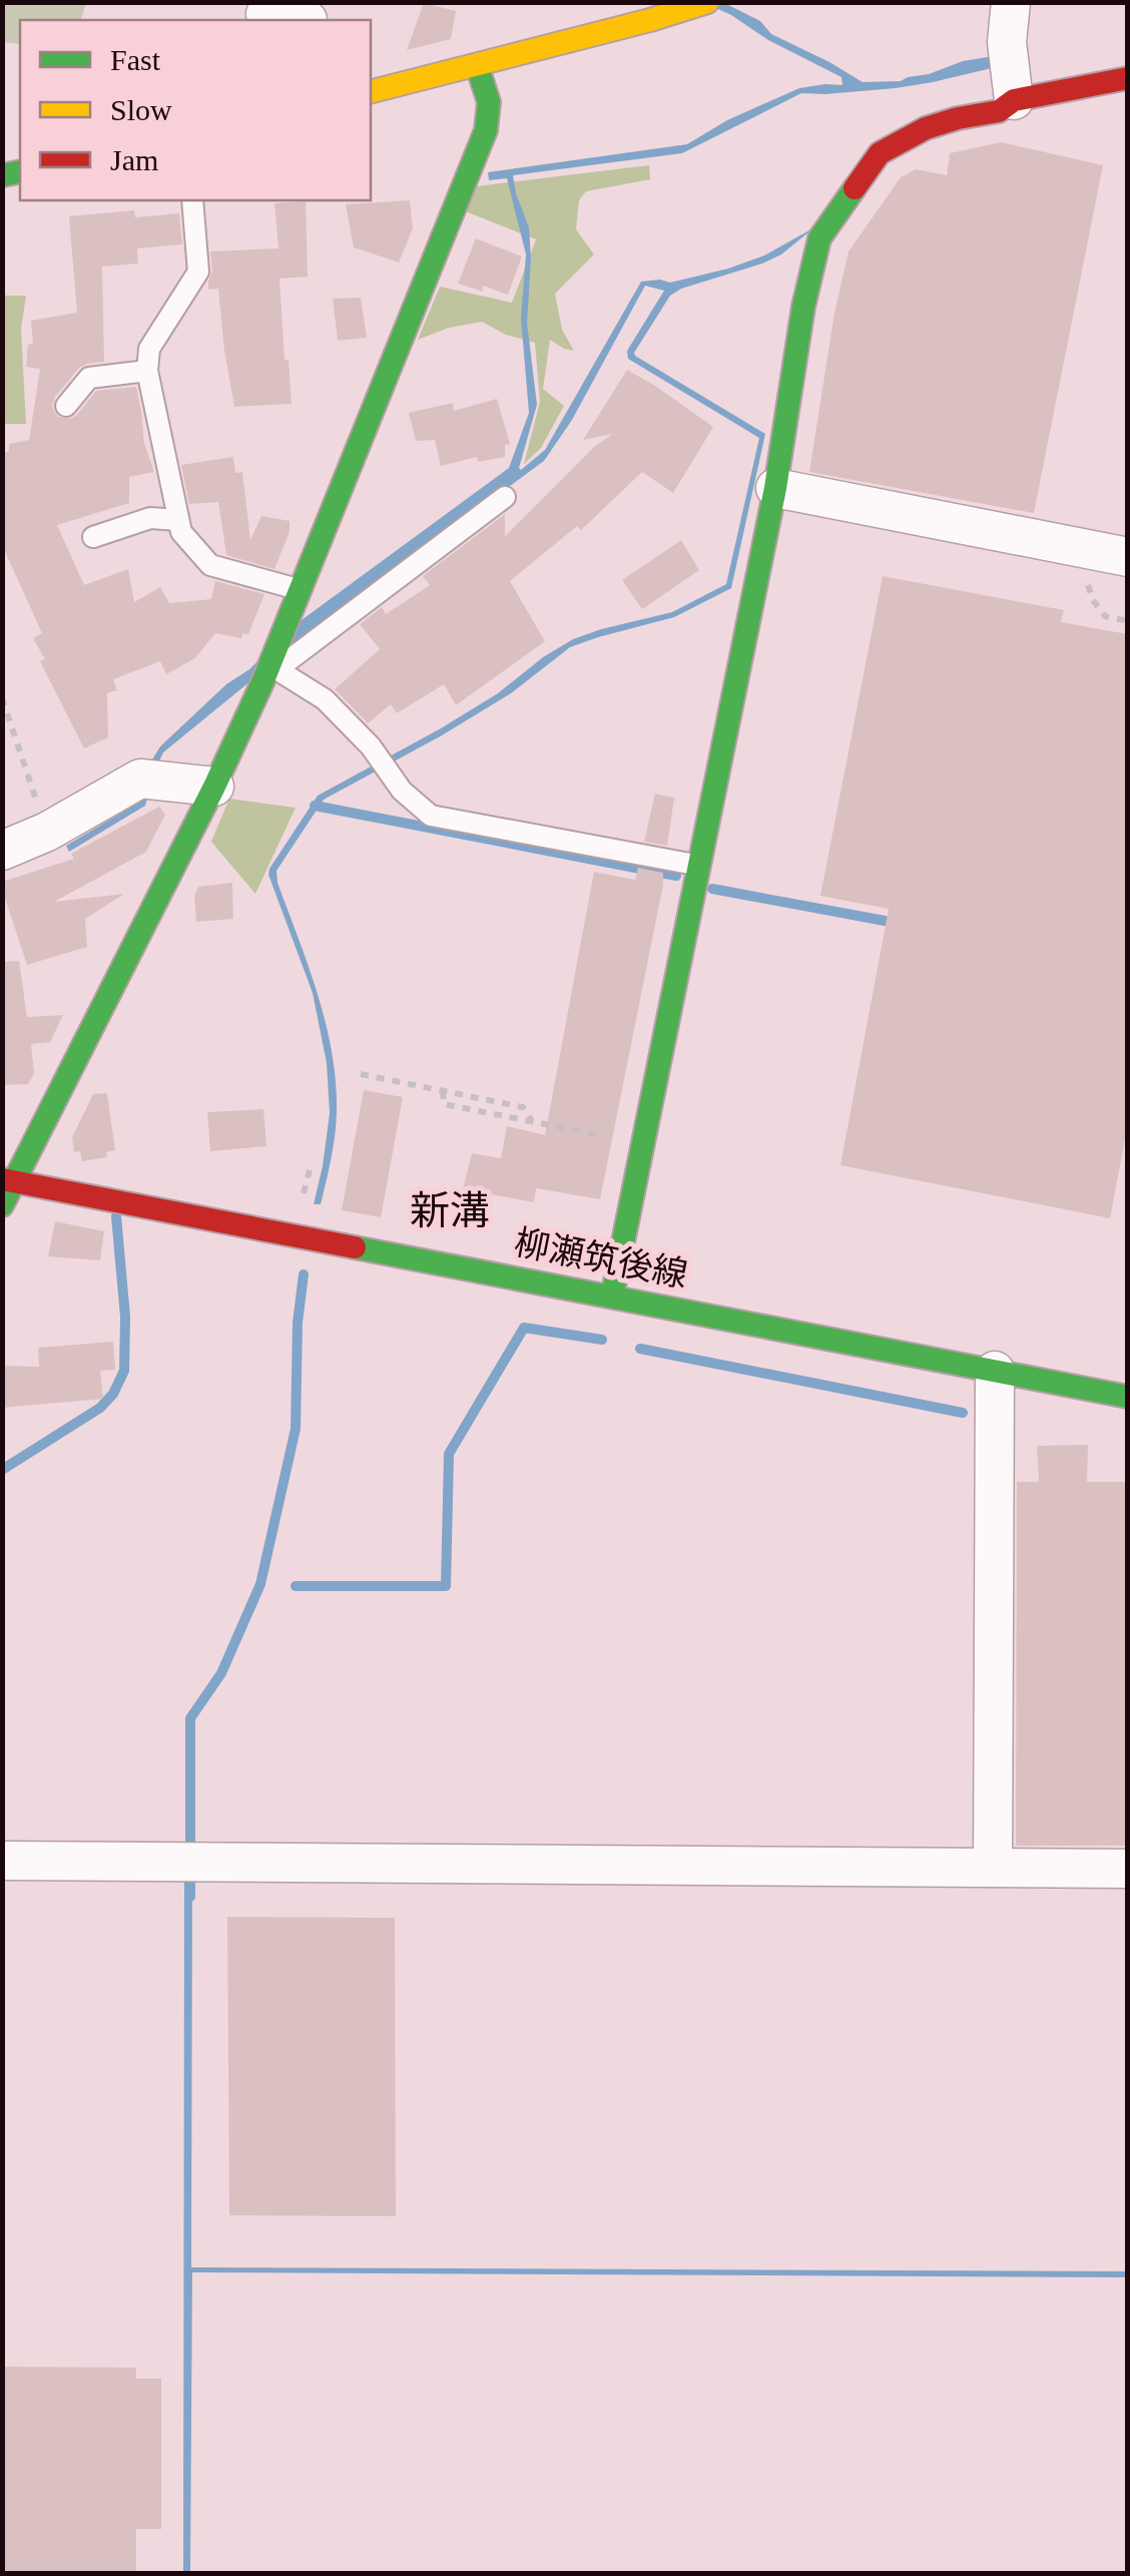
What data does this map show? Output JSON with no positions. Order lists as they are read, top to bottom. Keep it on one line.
{"streets":{"street":["柳瀬筑後線"]},"districts":["新溝"],"legend":["Fast","Slow","Jam"]}
